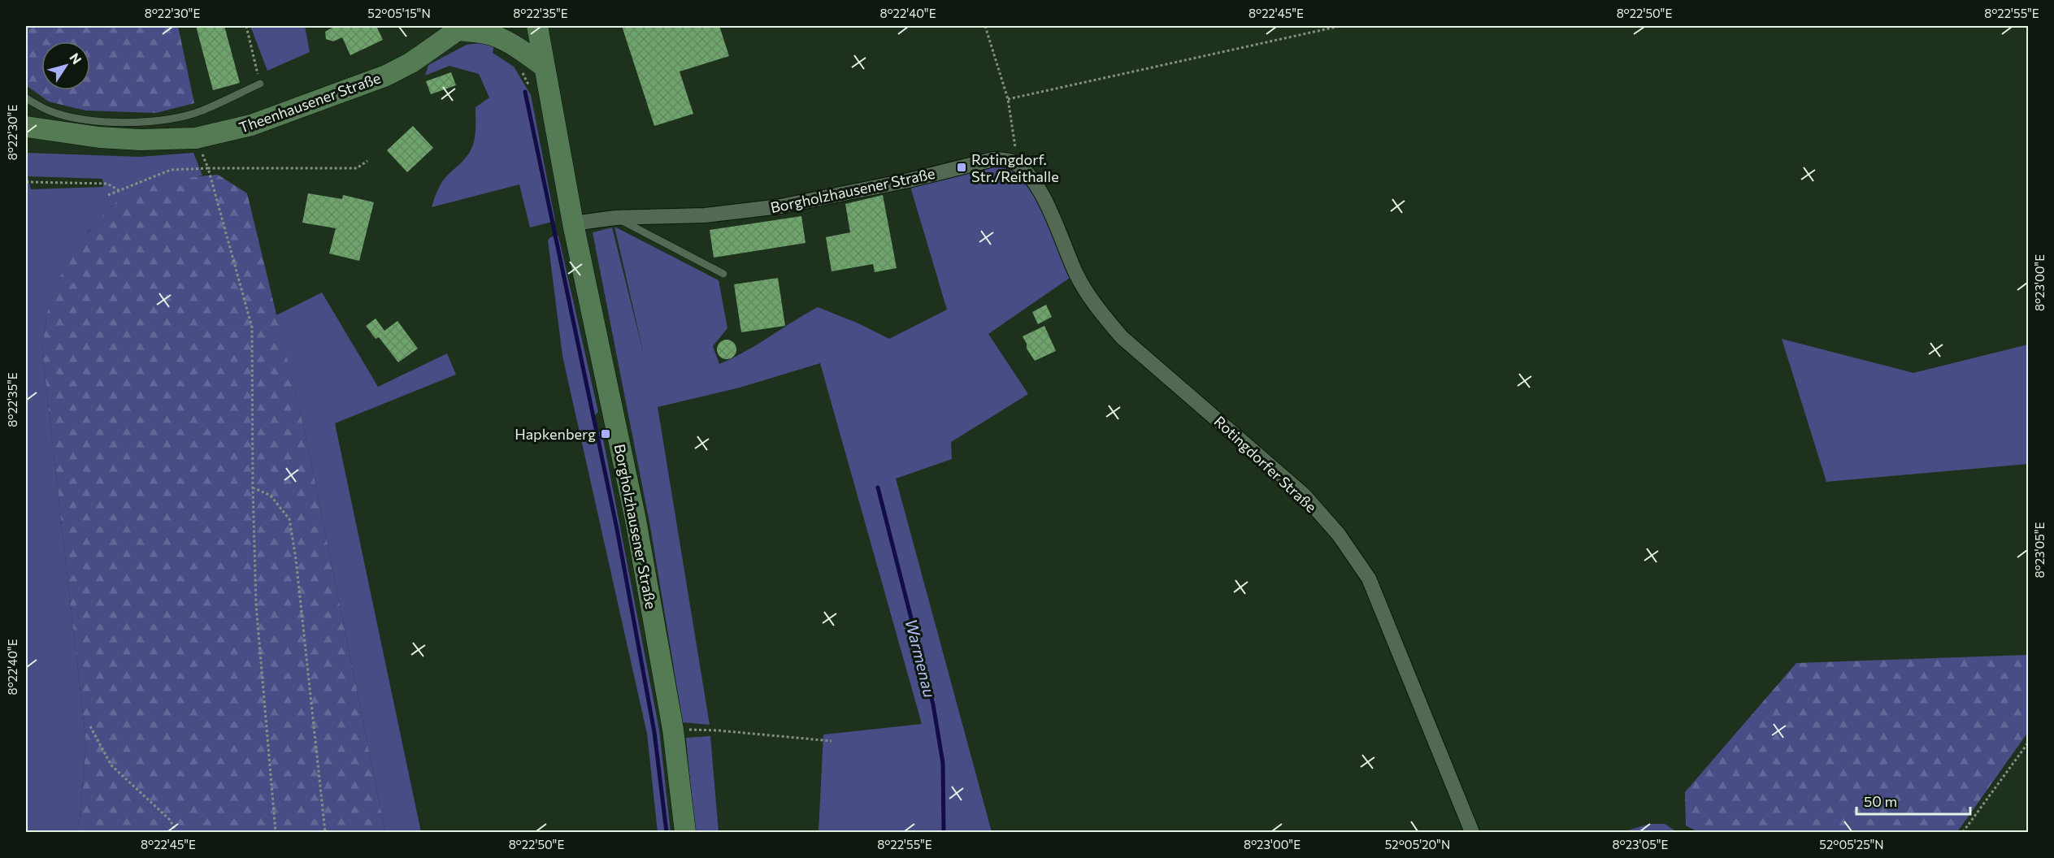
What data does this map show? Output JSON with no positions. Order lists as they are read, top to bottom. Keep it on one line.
{"streets":{"main road":["Theenhausener Straße","Borgholzhausener Straße"],"street":["Rotingdorfer Straße"]},"crossings":[["Borgholzhausener Straße","Rotingdorfer Straße"]],"water":["Warmenau"],"places":{"transit":["Rotingdorf. Str./Reithalle","Hapkenberg"]},"scale_bar":"50 m","north":"top right","coordinates":["8°22'30\"E","52°05'15\"N","8°22'35\"E","8°22'40\"E","8°22'45\"E","8°22'50\"E","8°22'55\"E","8°23'00\"E","8°23'05\"E","52°05'20\"N","52°05'25\"N"]}
